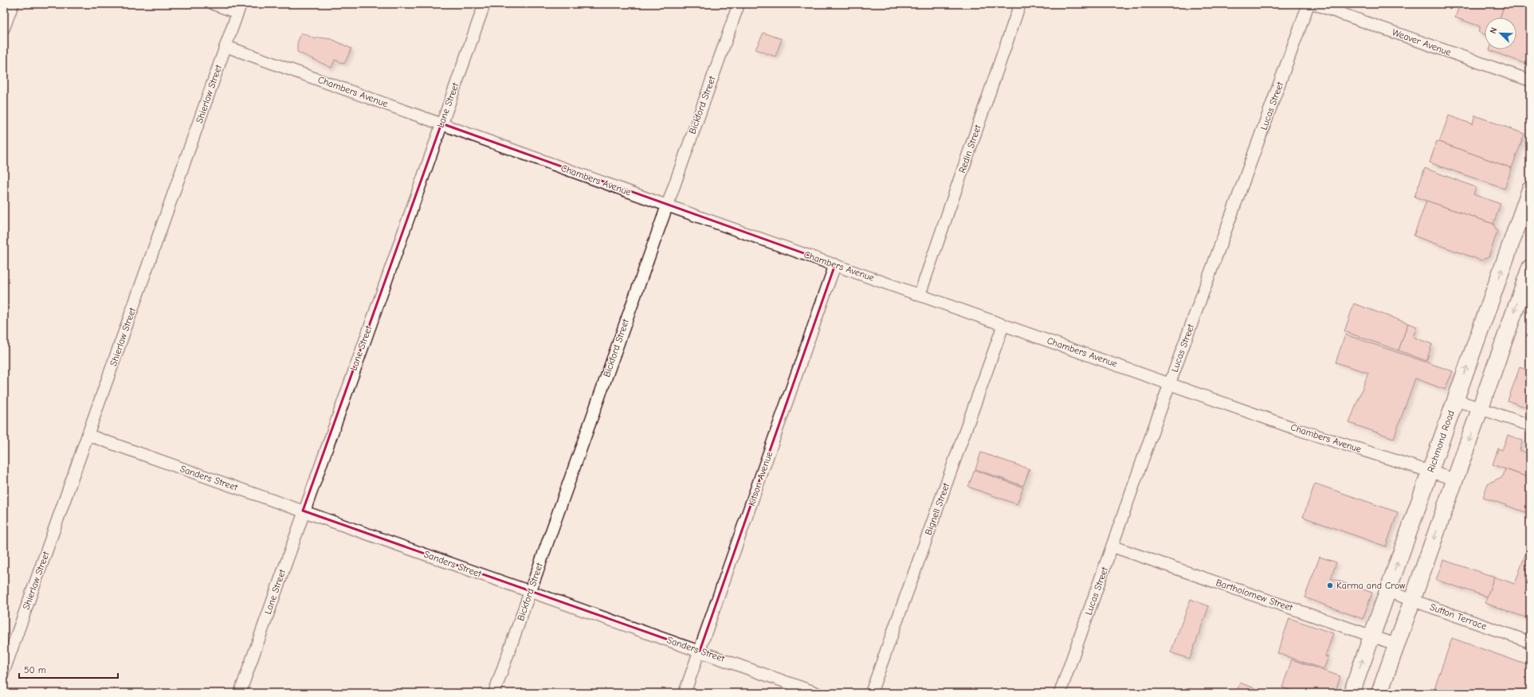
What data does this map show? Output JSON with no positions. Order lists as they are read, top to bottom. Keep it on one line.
{"streets":{"main road":["Richmond Road"],"street":["Weaver Avenue","Chambers Avenue","Shierlaw Street","Lane Street","Bickford Street","Lucas Street","Redin Street","Sanders Street","Kitson Avenue","Bignell Street","Bartholomew Street","Sutton Terrace"]},"crossings":[["Chambers Avenue","Shierlaw Street"],["Chambers Avenue","Lane Street"],["Chambers Avenue","Bickford Street"],["Chambers Avenue","Lucas Street"],["Chambers Avenue","Redin Street"],["Chambers Avenue","Richmond Road"],["Chambers Avenue","Kitson Avenue"],["Chambers Avenue","Bignell Street"],["Shierlaw Street","Sanders Street"],["Lane Street","Sanders Street"],["Bickford Street","Sanders Street"],["Lucas Street","Bartholomew Street"],["Richmond Road","Bartholomew Street"],["Richmond Road","Sutton Terrace"],["Sanders Street","Kitson Avenue"]],"places":["Karma and Crow"],"scale_bar":"50 m","north":"top left"}
